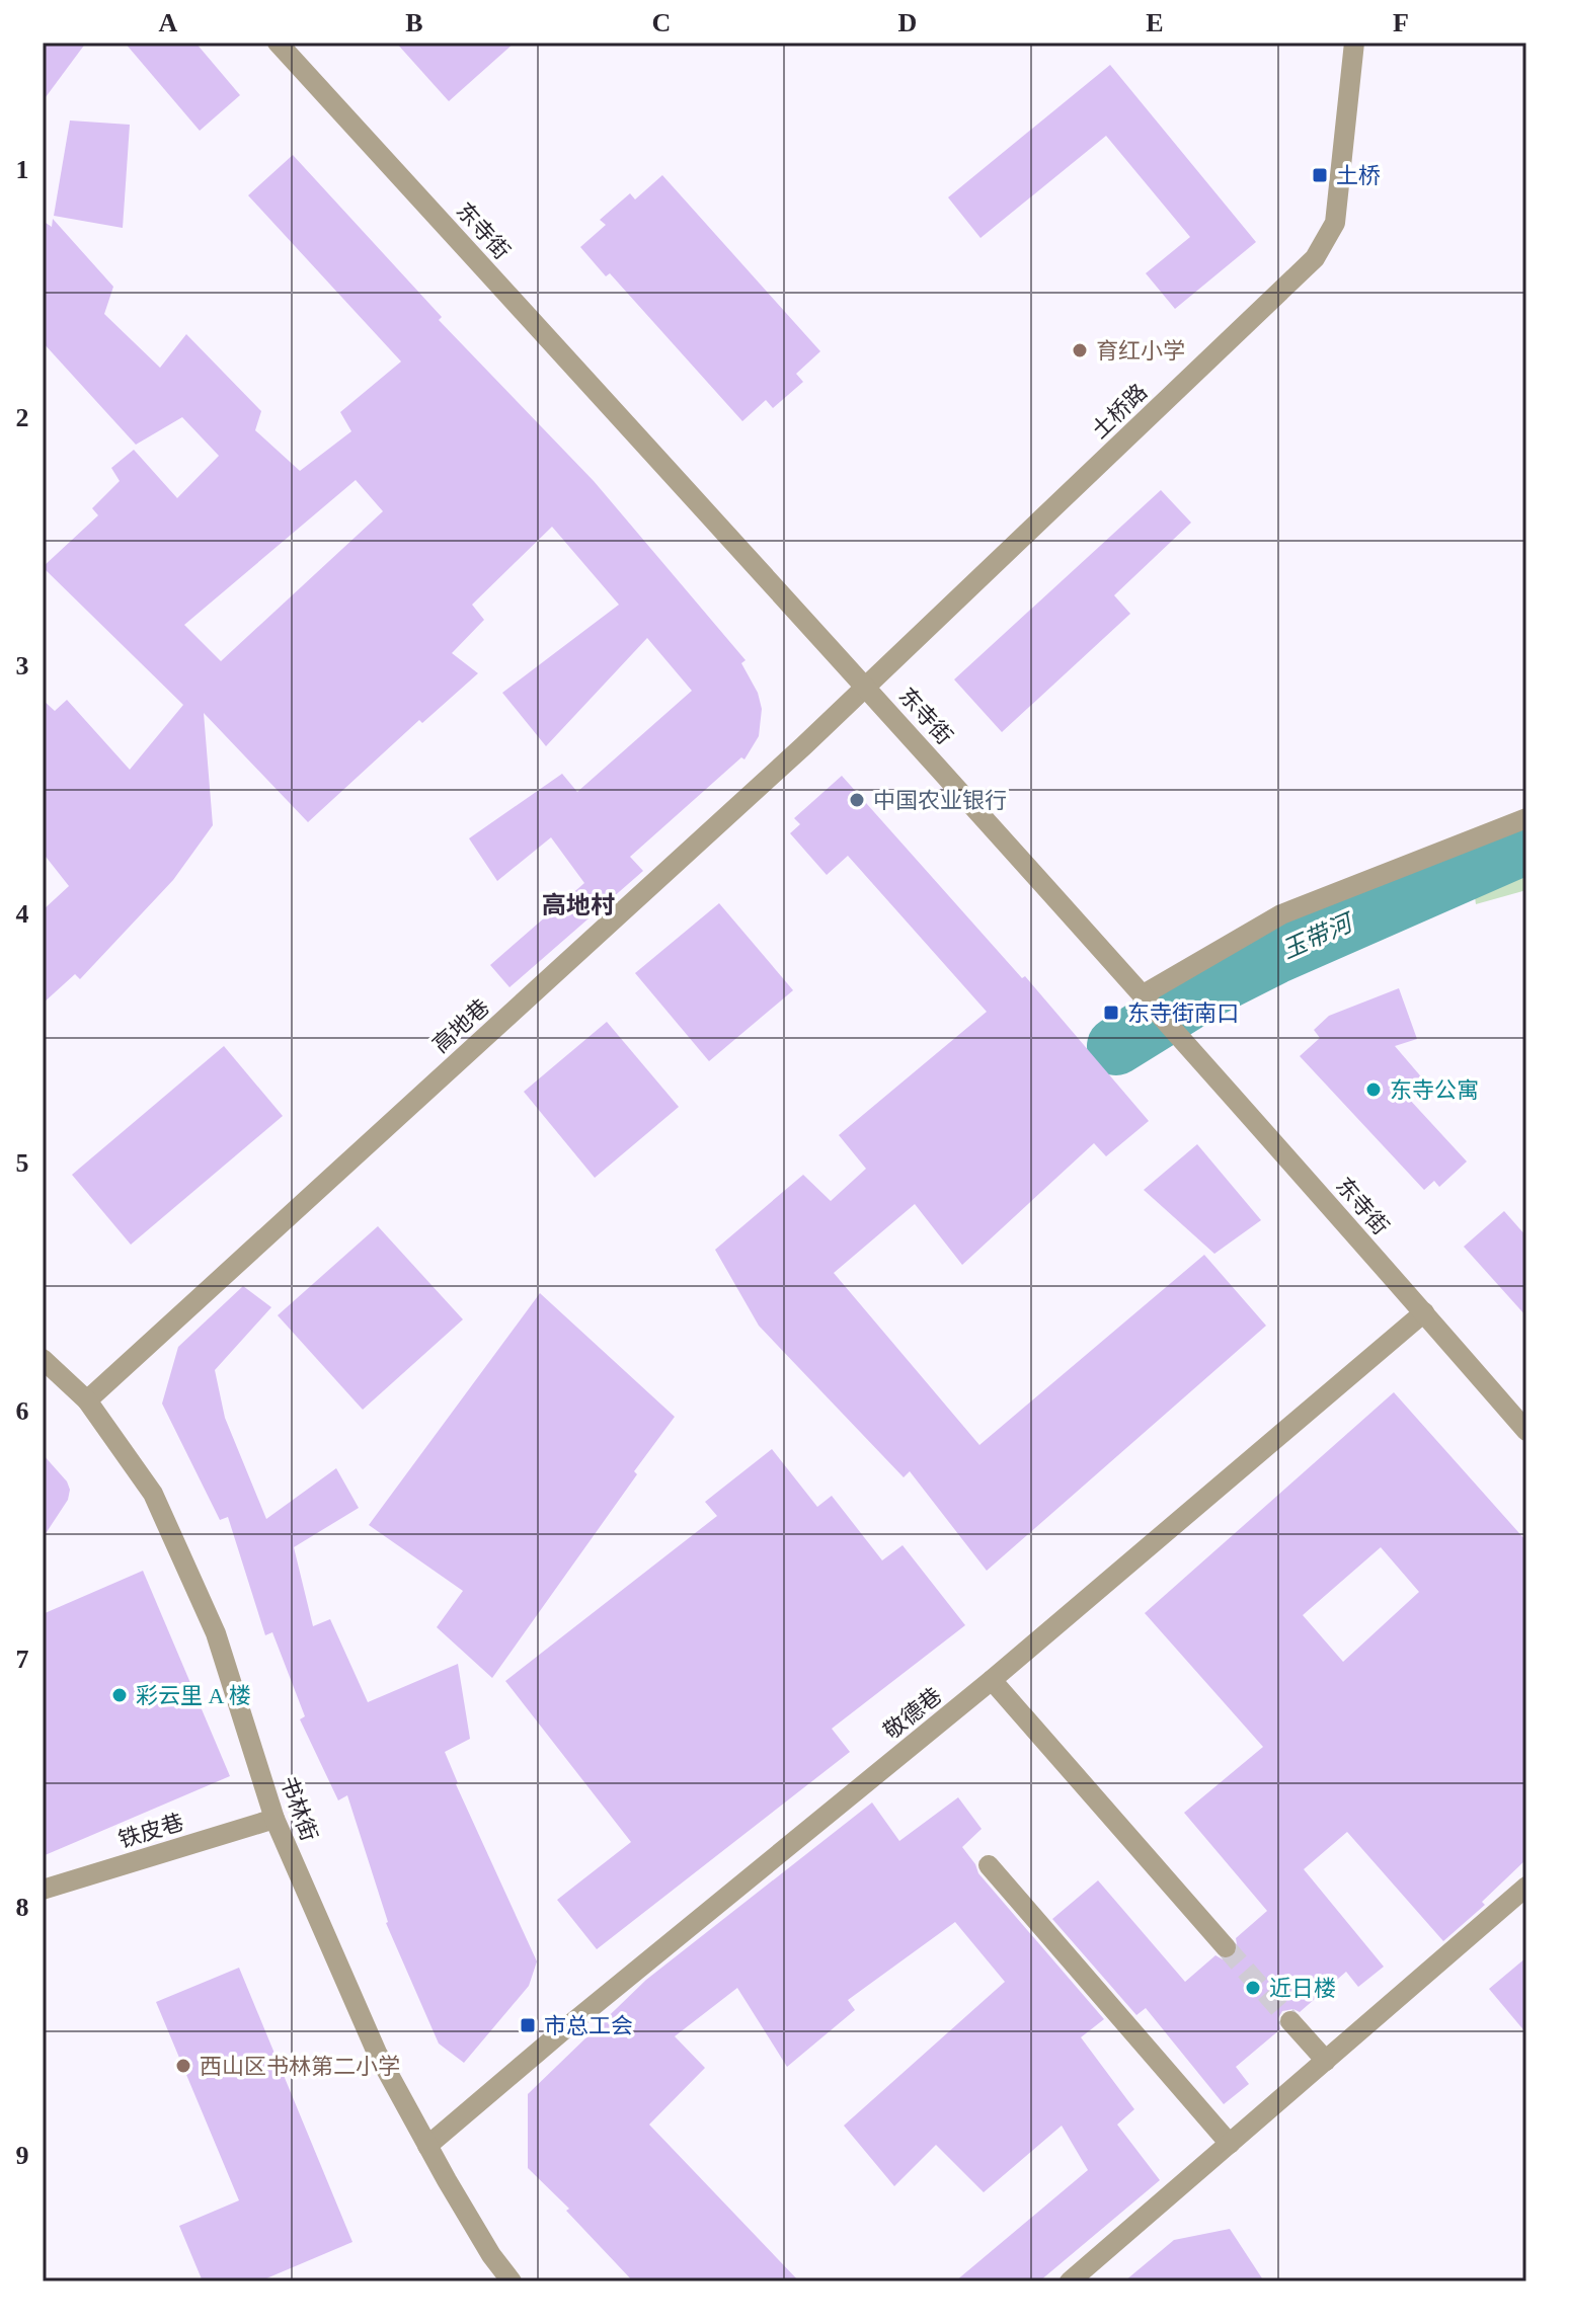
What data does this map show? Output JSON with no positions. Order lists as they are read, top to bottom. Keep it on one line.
{"streets":{"street":["东寺街","土桥路","高地巷","敬德巷","书林街","铁皮巷"]},"crossings":[["东寺街","土桥路"],["东寺街","高地巷"],["东寺街","敬德巷"],["土桥路","高地巷"],["高地巷","书林街"],["敬德巷","书林街"],["书林街","铁皮巷"]],"districts":["高地村"],"water":["玉带河"],"places":{"transit":["土桥","东寺街南口","市总工会"],"other":["育红小学","中国农业银行","东寺公寓","彩云里 A 楼","近日楼","西山区书林第二小学"]},"grid":{"columns":["A","B","C","D","E","F"],"rows":["1","2","3","4","5","6","7","8","9"]}}
